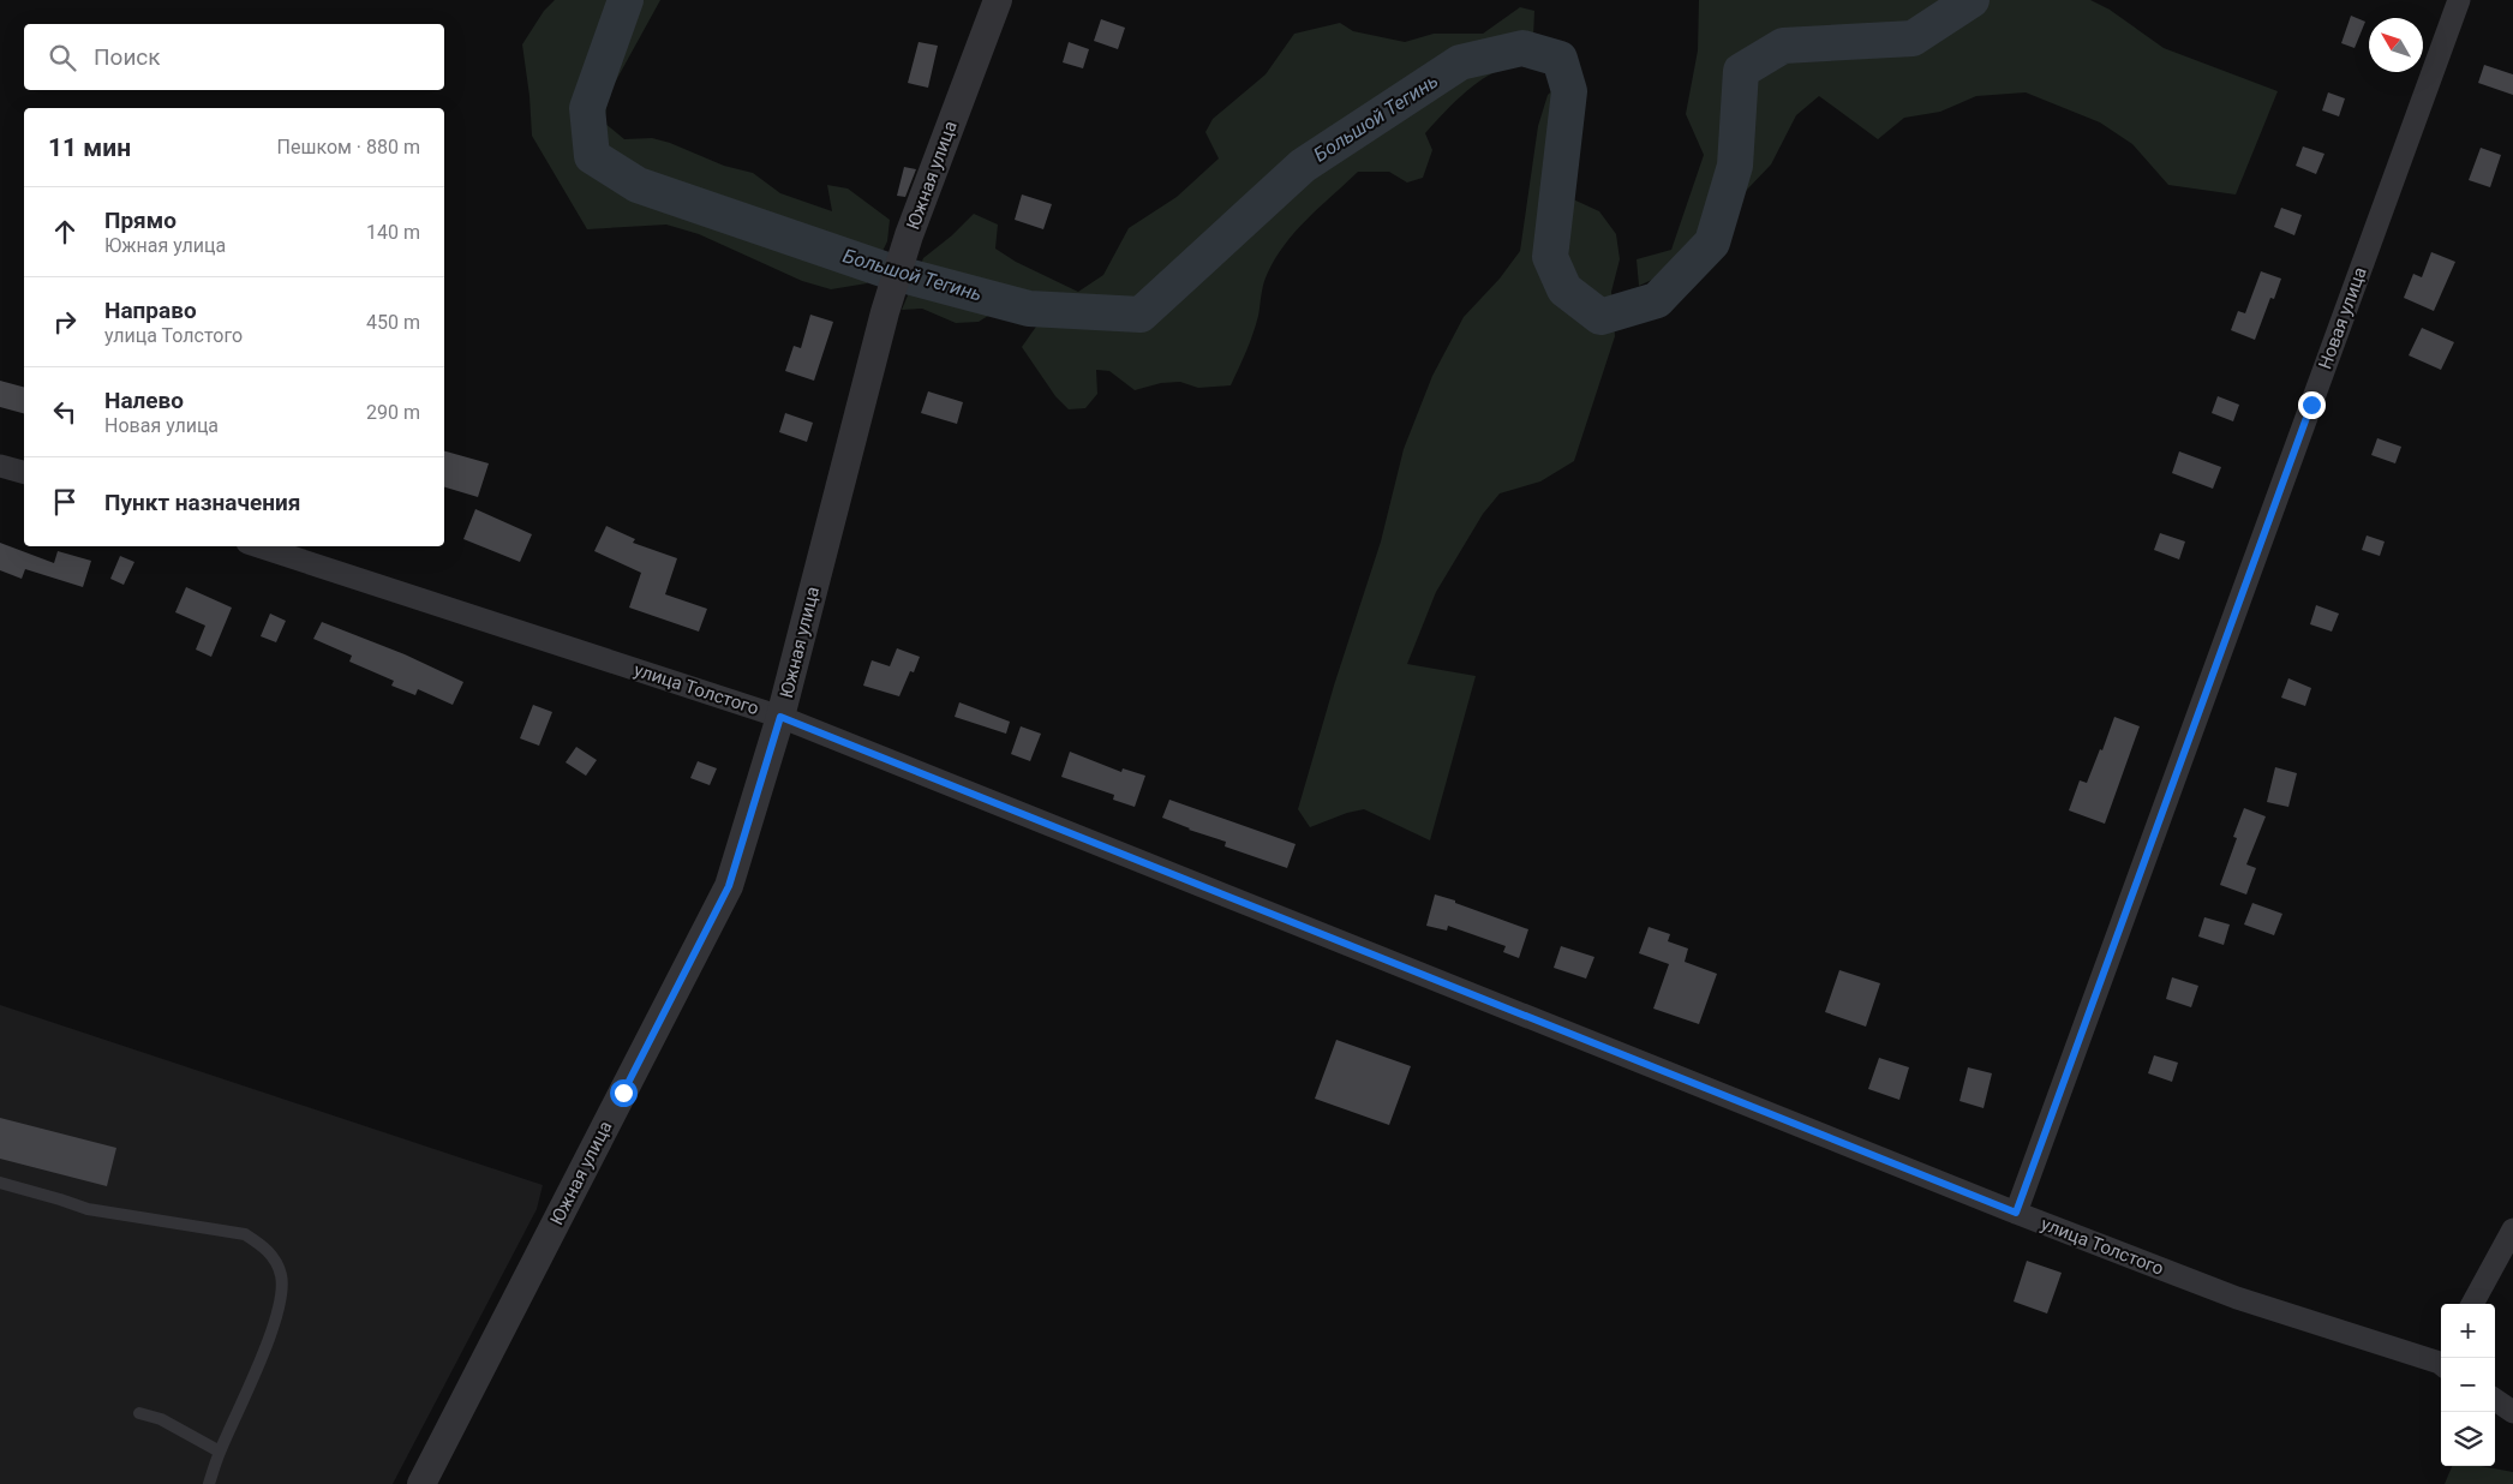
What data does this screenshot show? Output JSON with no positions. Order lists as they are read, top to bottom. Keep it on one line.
{"streets":{"street":["Южная улица","Новая улица","улица Толстого"]},"crossings":[["Южная улица","улица Толстого"],["Новая улица","улица Толстого"]],"water":["Большой Тегинь"],"north":"top left","page":{"search":"Поиск","heading":["11 мин","Пешком · 880 m"],"list":[["Прямо","Южная улица","140 m"],["Направо","улица Толстого","450 m"],["Налево","Новая улица","290 m"],"Пункт назначения"],"map_buttons":["+","−"]}}
